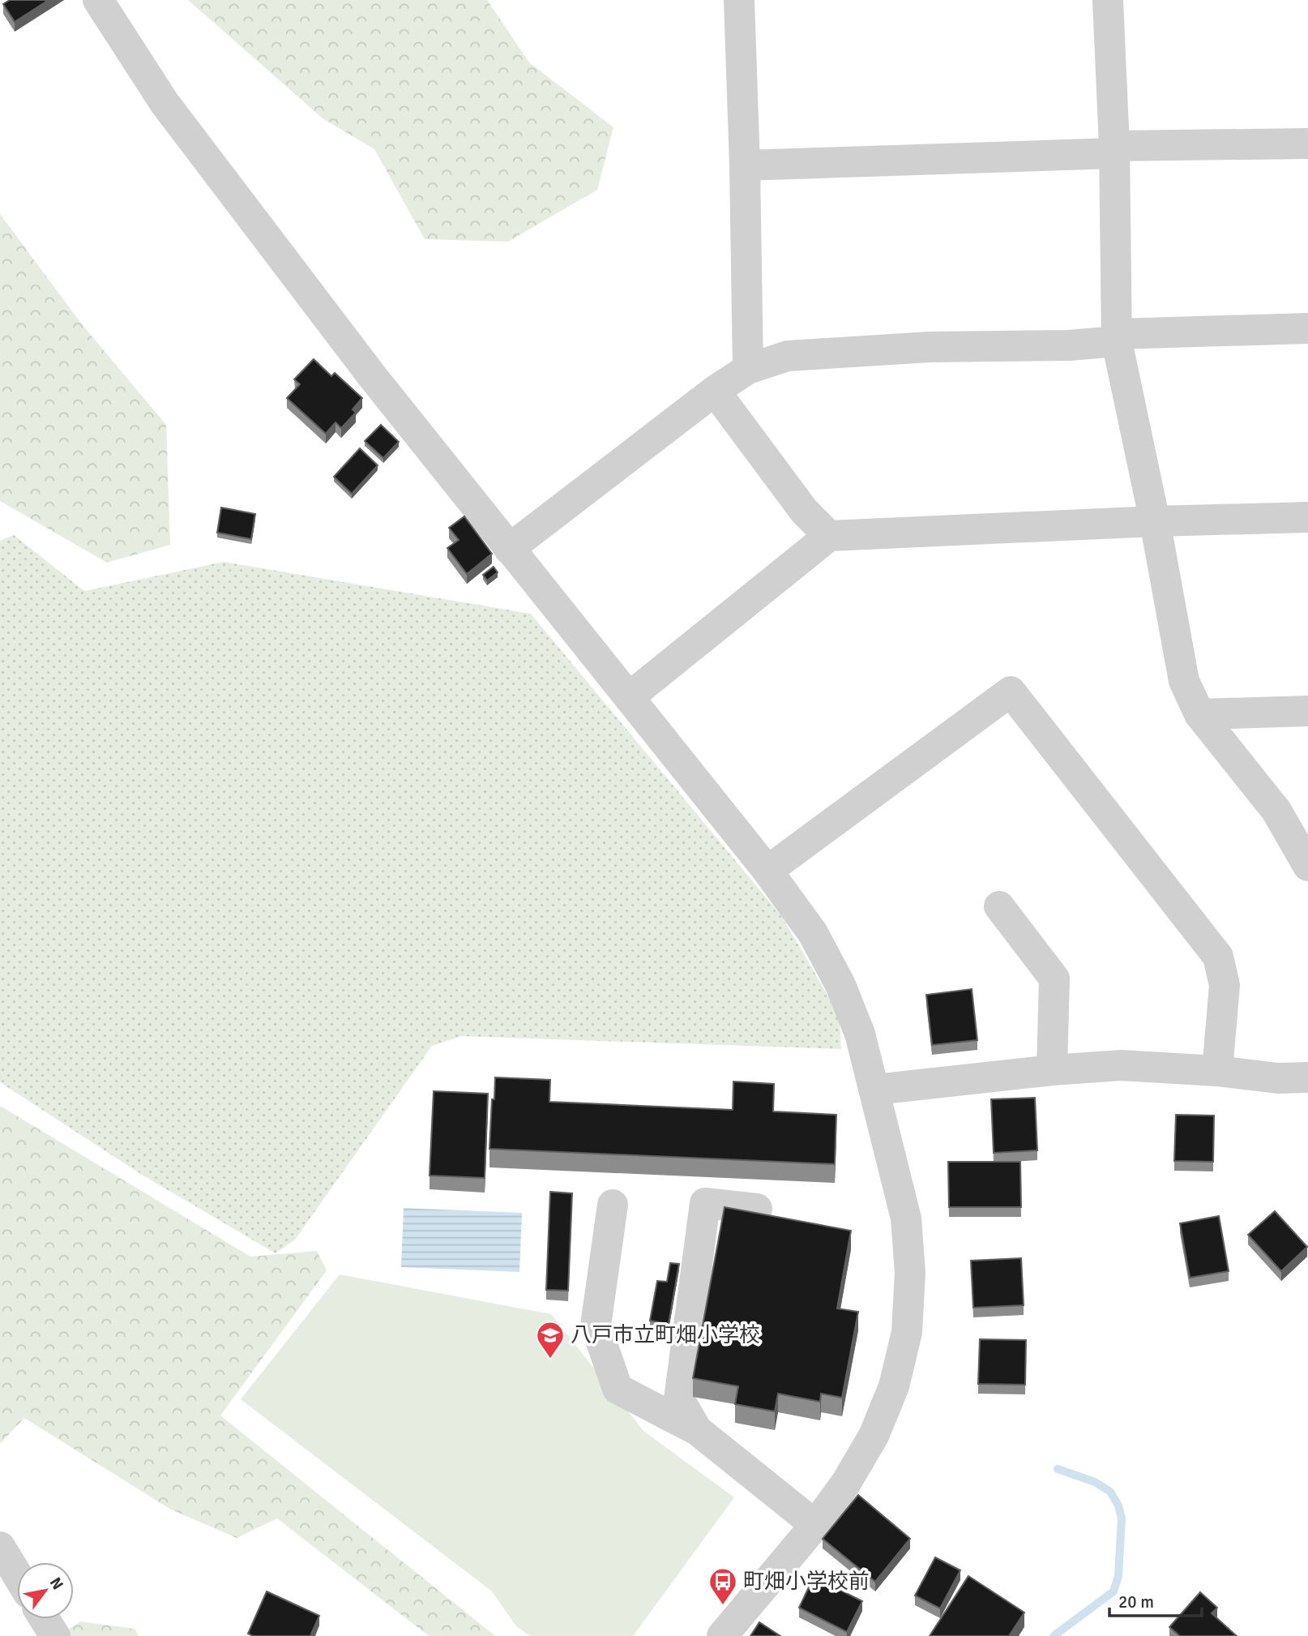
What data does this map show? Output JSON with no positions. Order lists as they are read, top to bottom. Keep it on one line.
{"places":{"school or university":["八戸市立町畑小学校"],"bus stop":["町畑小学校前"]},"scale_bar":"20 m","north":"top right"}
